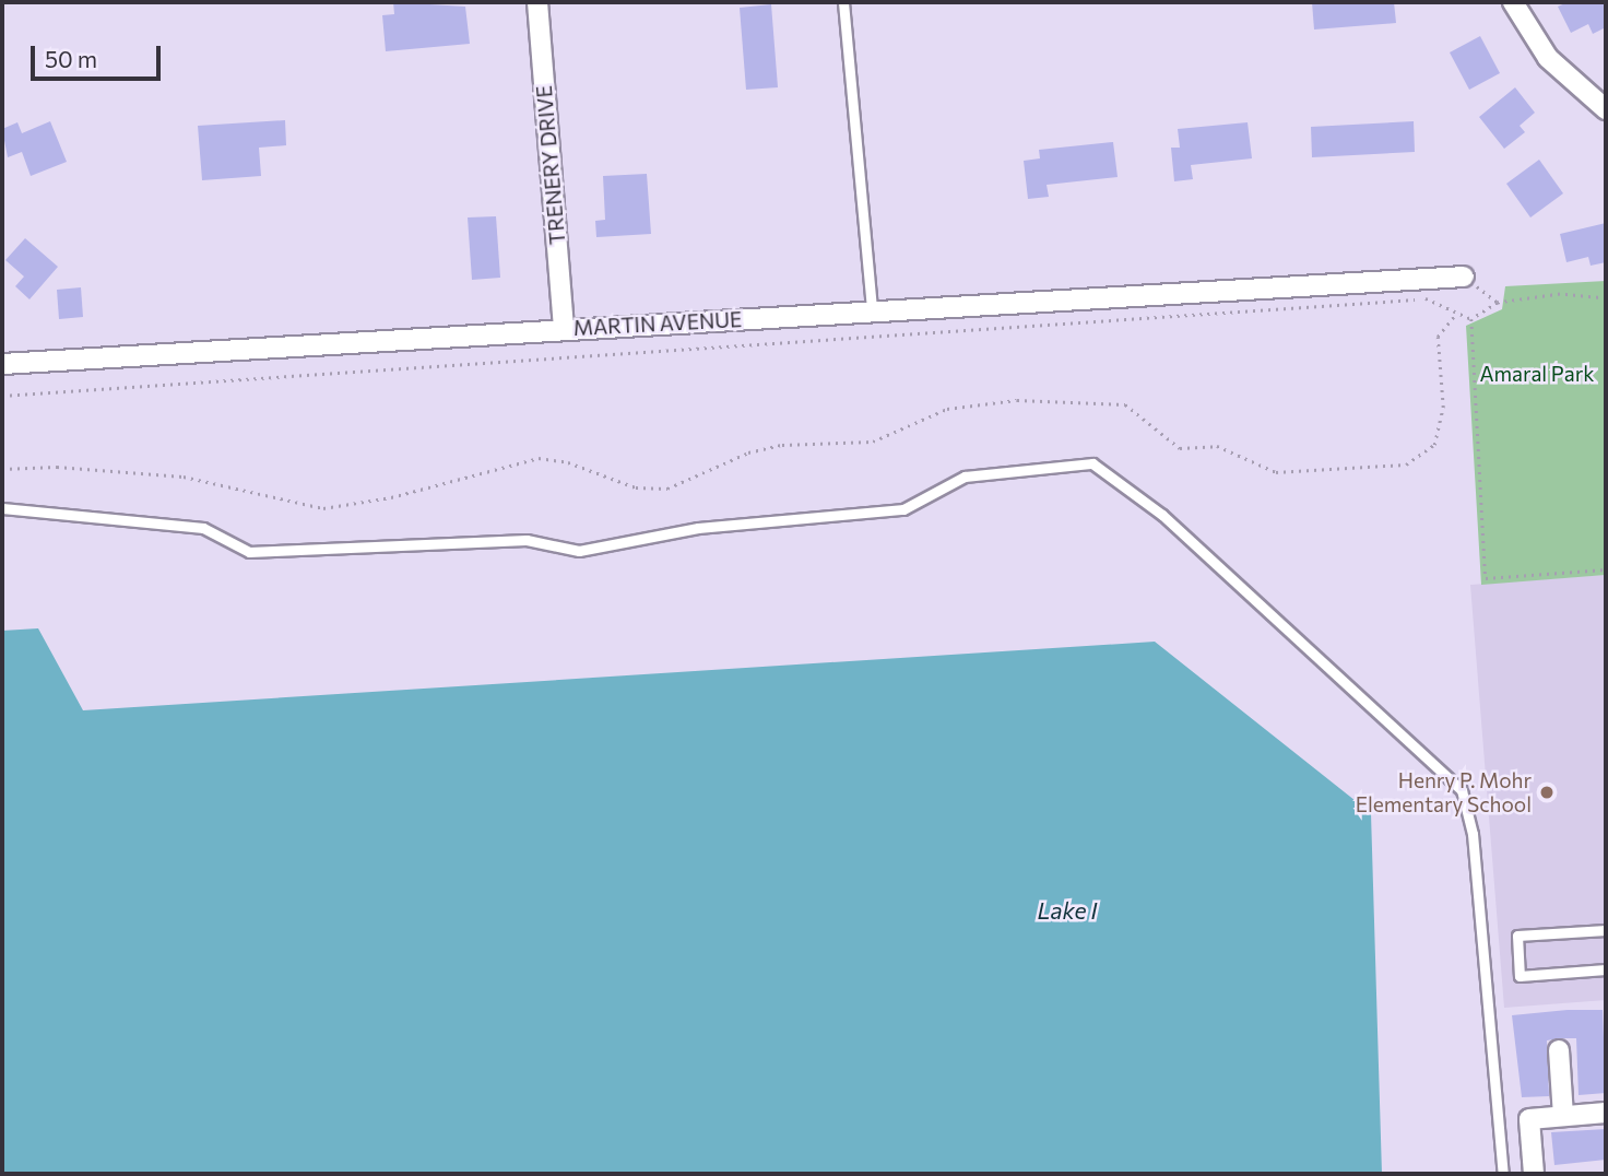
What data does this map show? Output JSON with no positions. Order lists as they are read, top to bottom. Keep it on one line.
{"streets":{"street":["TRENERY DRIVE","MARTIN AVENUE"]},"crossings":[["TRENERY DRIVE","MARTIN AVENUE"]],"water":["Lake I"],"parks":["Amaral Park"],"places":["Henry P. Mohr Elementary School"],"scale_bar":"50 m"}
